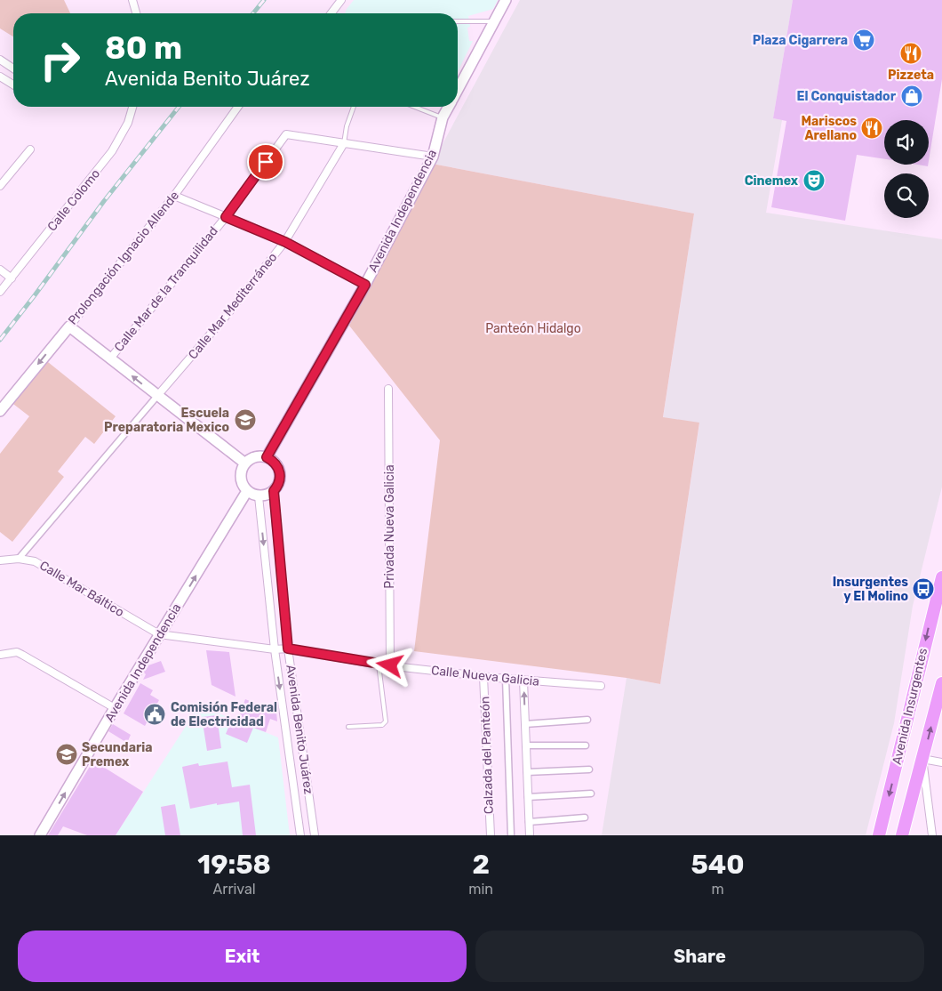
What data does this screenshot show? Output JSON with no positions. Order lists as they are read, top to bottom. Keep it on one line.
{"streets":{"highway":["Avenida Insurgentes"],"main road":["Avenida Independencia","Prolongación Ignacio Allende"],"street":["Calle Colomo","Calle Mar de la Tranquilidad","Calle Mar Mediterráneo","Privada Nueva Galicia","Calle Mar Báltico","Calle Nueva Galicia","Avenida Benito Juárez","Calzada del Panteón"]},"crossings":[["Avenida Independencia","Calle Mar Báltico"],["Avenida Independencia","Calle Nueva Galicia"],["Avenida Independencia","Avenida Benito Juárez"],["Calle Mar de la Tranquilidad","Calle Mar Mediterráneo"],["Privada Nueva Galicia","Calle Nueva Galicia"],["Calle Mar Báltico","Calle Nueva Galicia"],["Calle Nueva Galicia","Avenida Benito Juárez"],["Calle Nueva Galicia","Calzada del Panteón"]],"one_way":["Avenida Independencia"],"parks":["Panteón Hidalgo"],"places":{"supermarket":["Plaza Cigarrera"],"restaurant":["Pizzeta","Mariscos Arellano"],"shop":["El Conquistador"],"theatre":["Cinemex"],"school or university":["Escuela Preparatoria Mexico","Secundaria Premex"],"bus stop":["Insurgentes y El Molino"],"public building":["Comisión Federal de Electricidad"]},"page":{"turn":["80 m","Avenida Benito Juárez"],"eta":["19:58","Arrival","2","min","540","m"],"buttons":["Exit","Share"]}}
